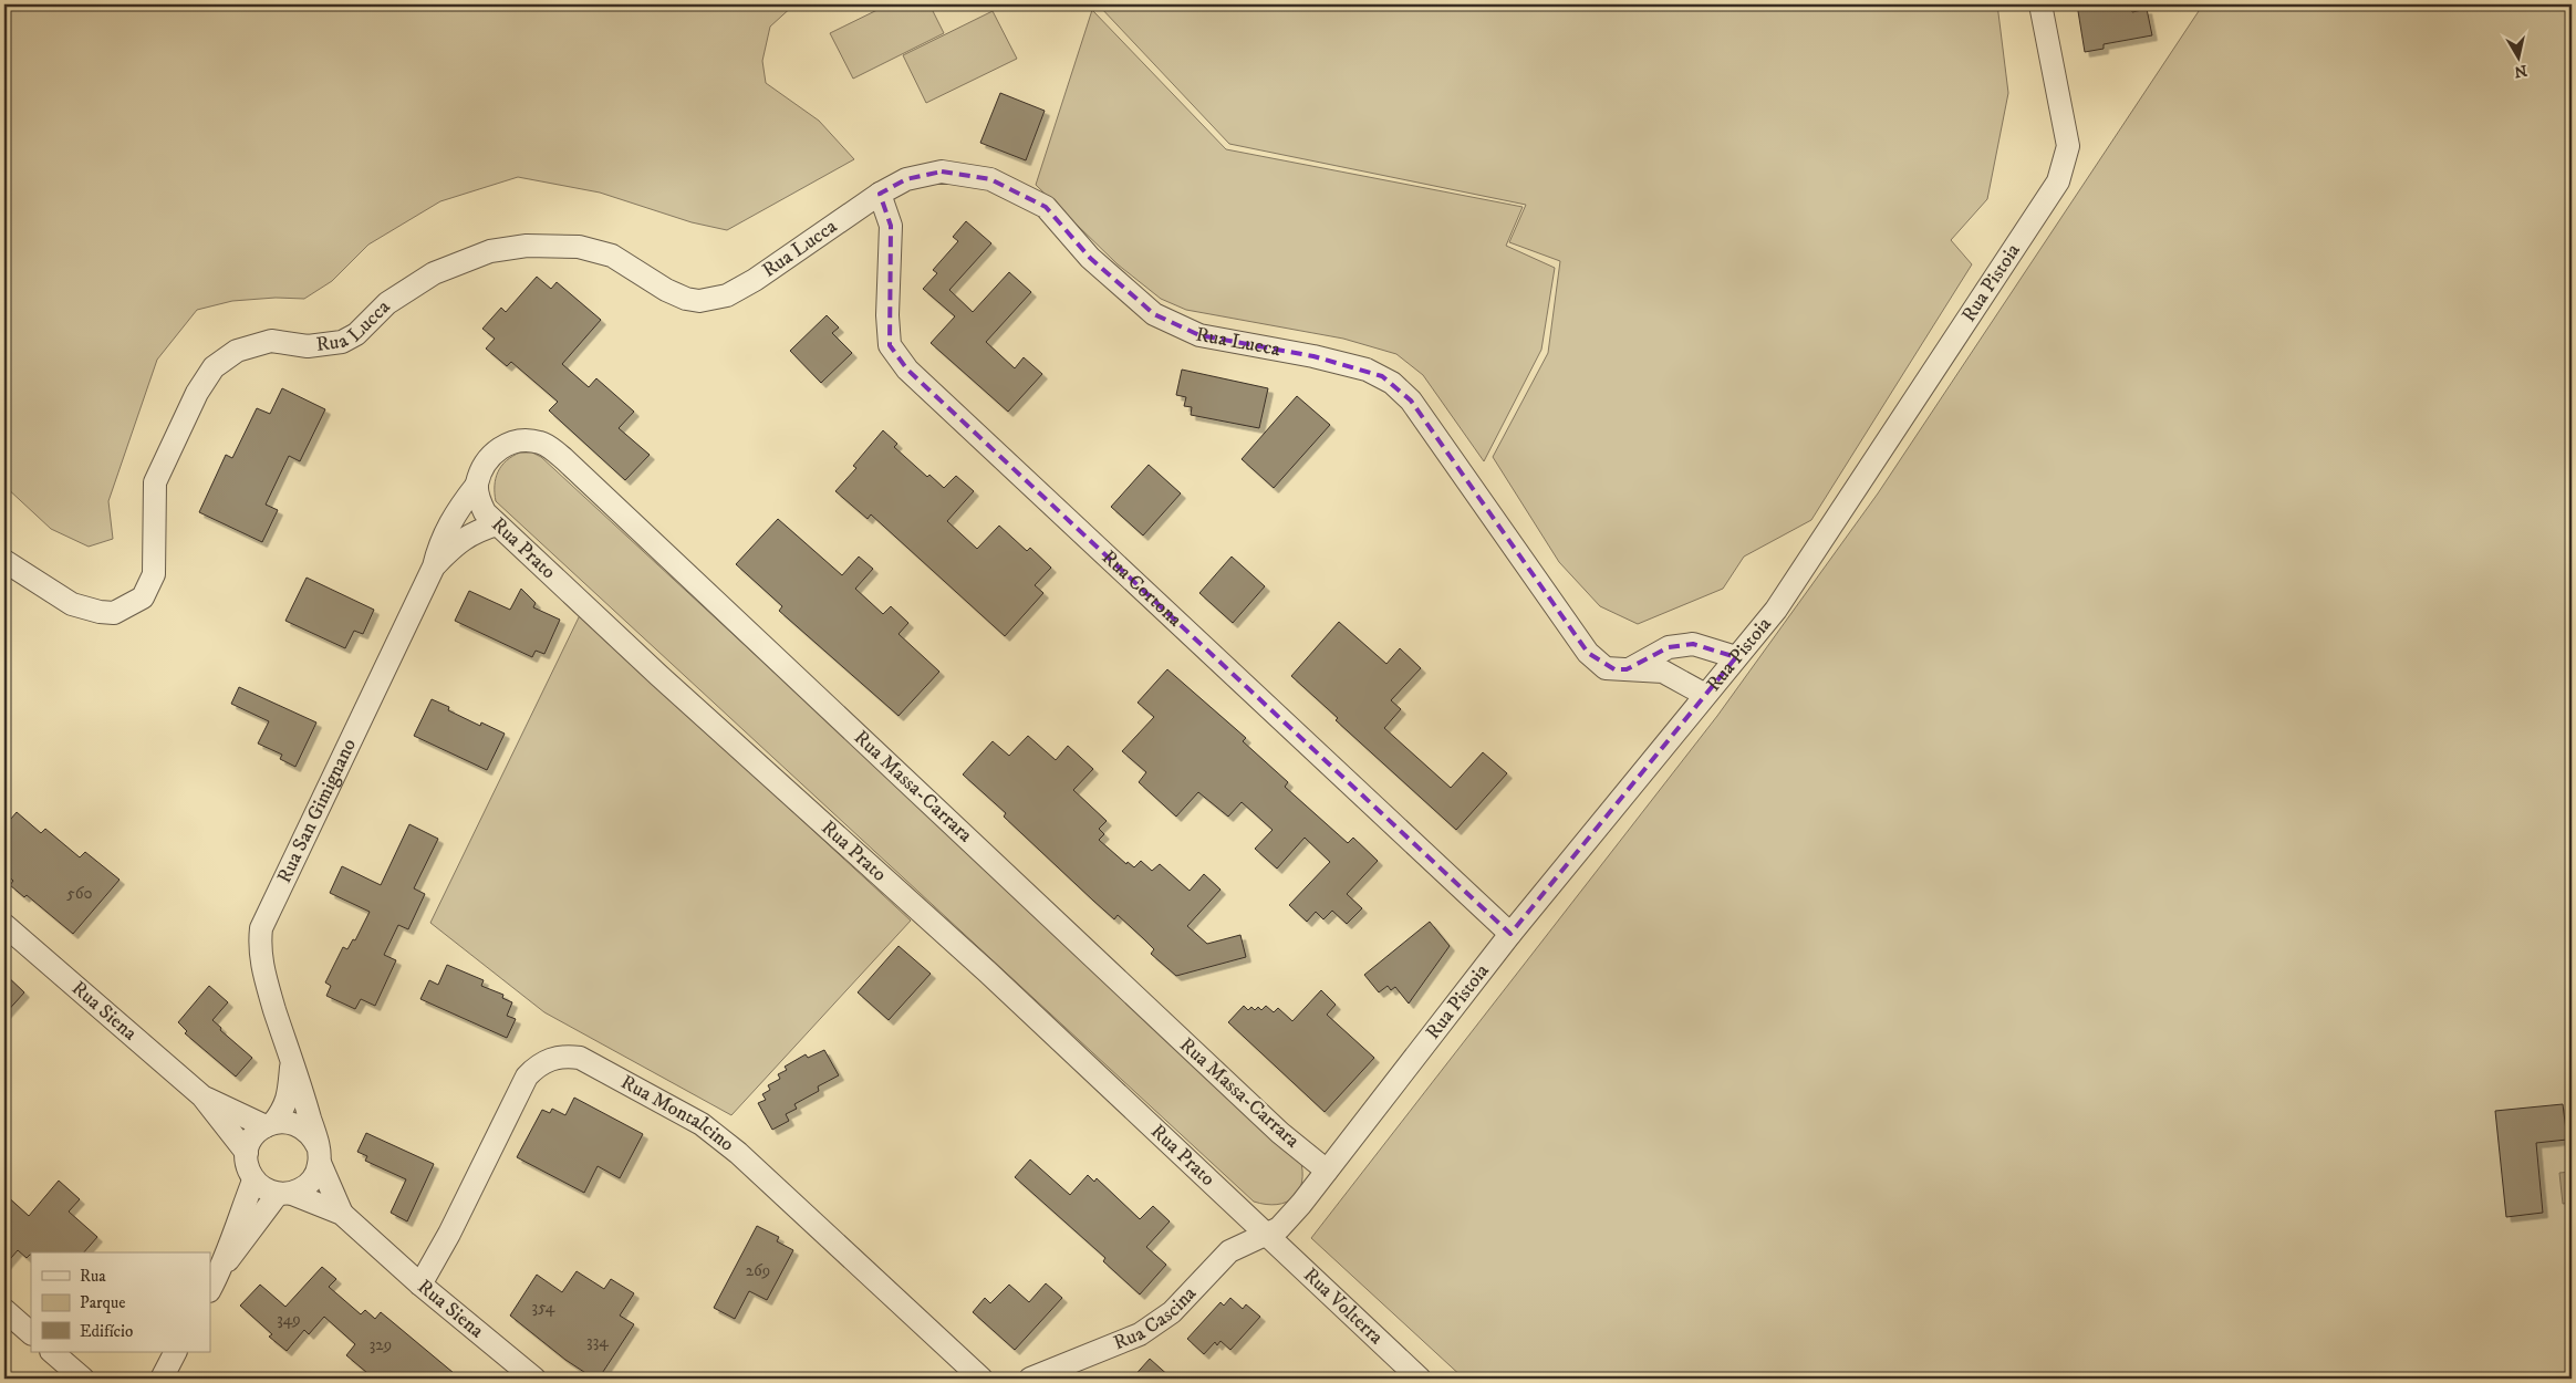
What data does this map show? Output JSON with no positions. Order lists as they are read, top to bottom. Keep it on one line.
{"streets":{"street":["Rua Lucca","Rua Pistoia","Rua Prato","Rua Cortona","Rua Massa-Carrara","Rua San Gimignano","Rua Siena","Rua Montalcino","Rua Volterra","Rua Cascina"]},"crossings":[["Rua Lucca","Rua Pistoia"],["Rua Lucca","Rua Cortona"],["Rua Pistoia","Rua Prato"],["Rua Pistoia","Rua Cortona"],["Rua Pistoia","Rua Massa-Carrara"],["Rua Pistoia","Rua Volterra"],["Rua Pistoia","Rua Cascina"],["Rua Prato","Rua Massa-Carrara"],["Rua Prato","Rua San Gimignano"],["Rua Prato","Rua Volterra"],["Rua Prato","Rua Cascina"],["Rua Massa-Carrara","Rua San Gimignano"],["Rua San Gimignano","Rua Siena"],["Rua Siena","Rua Montalcino"],["Rua Volterra","Rua Cascina"]],"house_numbers":["560","269","354","349","334","329"],"legend":["Rua","Parque","Edifício"],"north":"bottom"}
